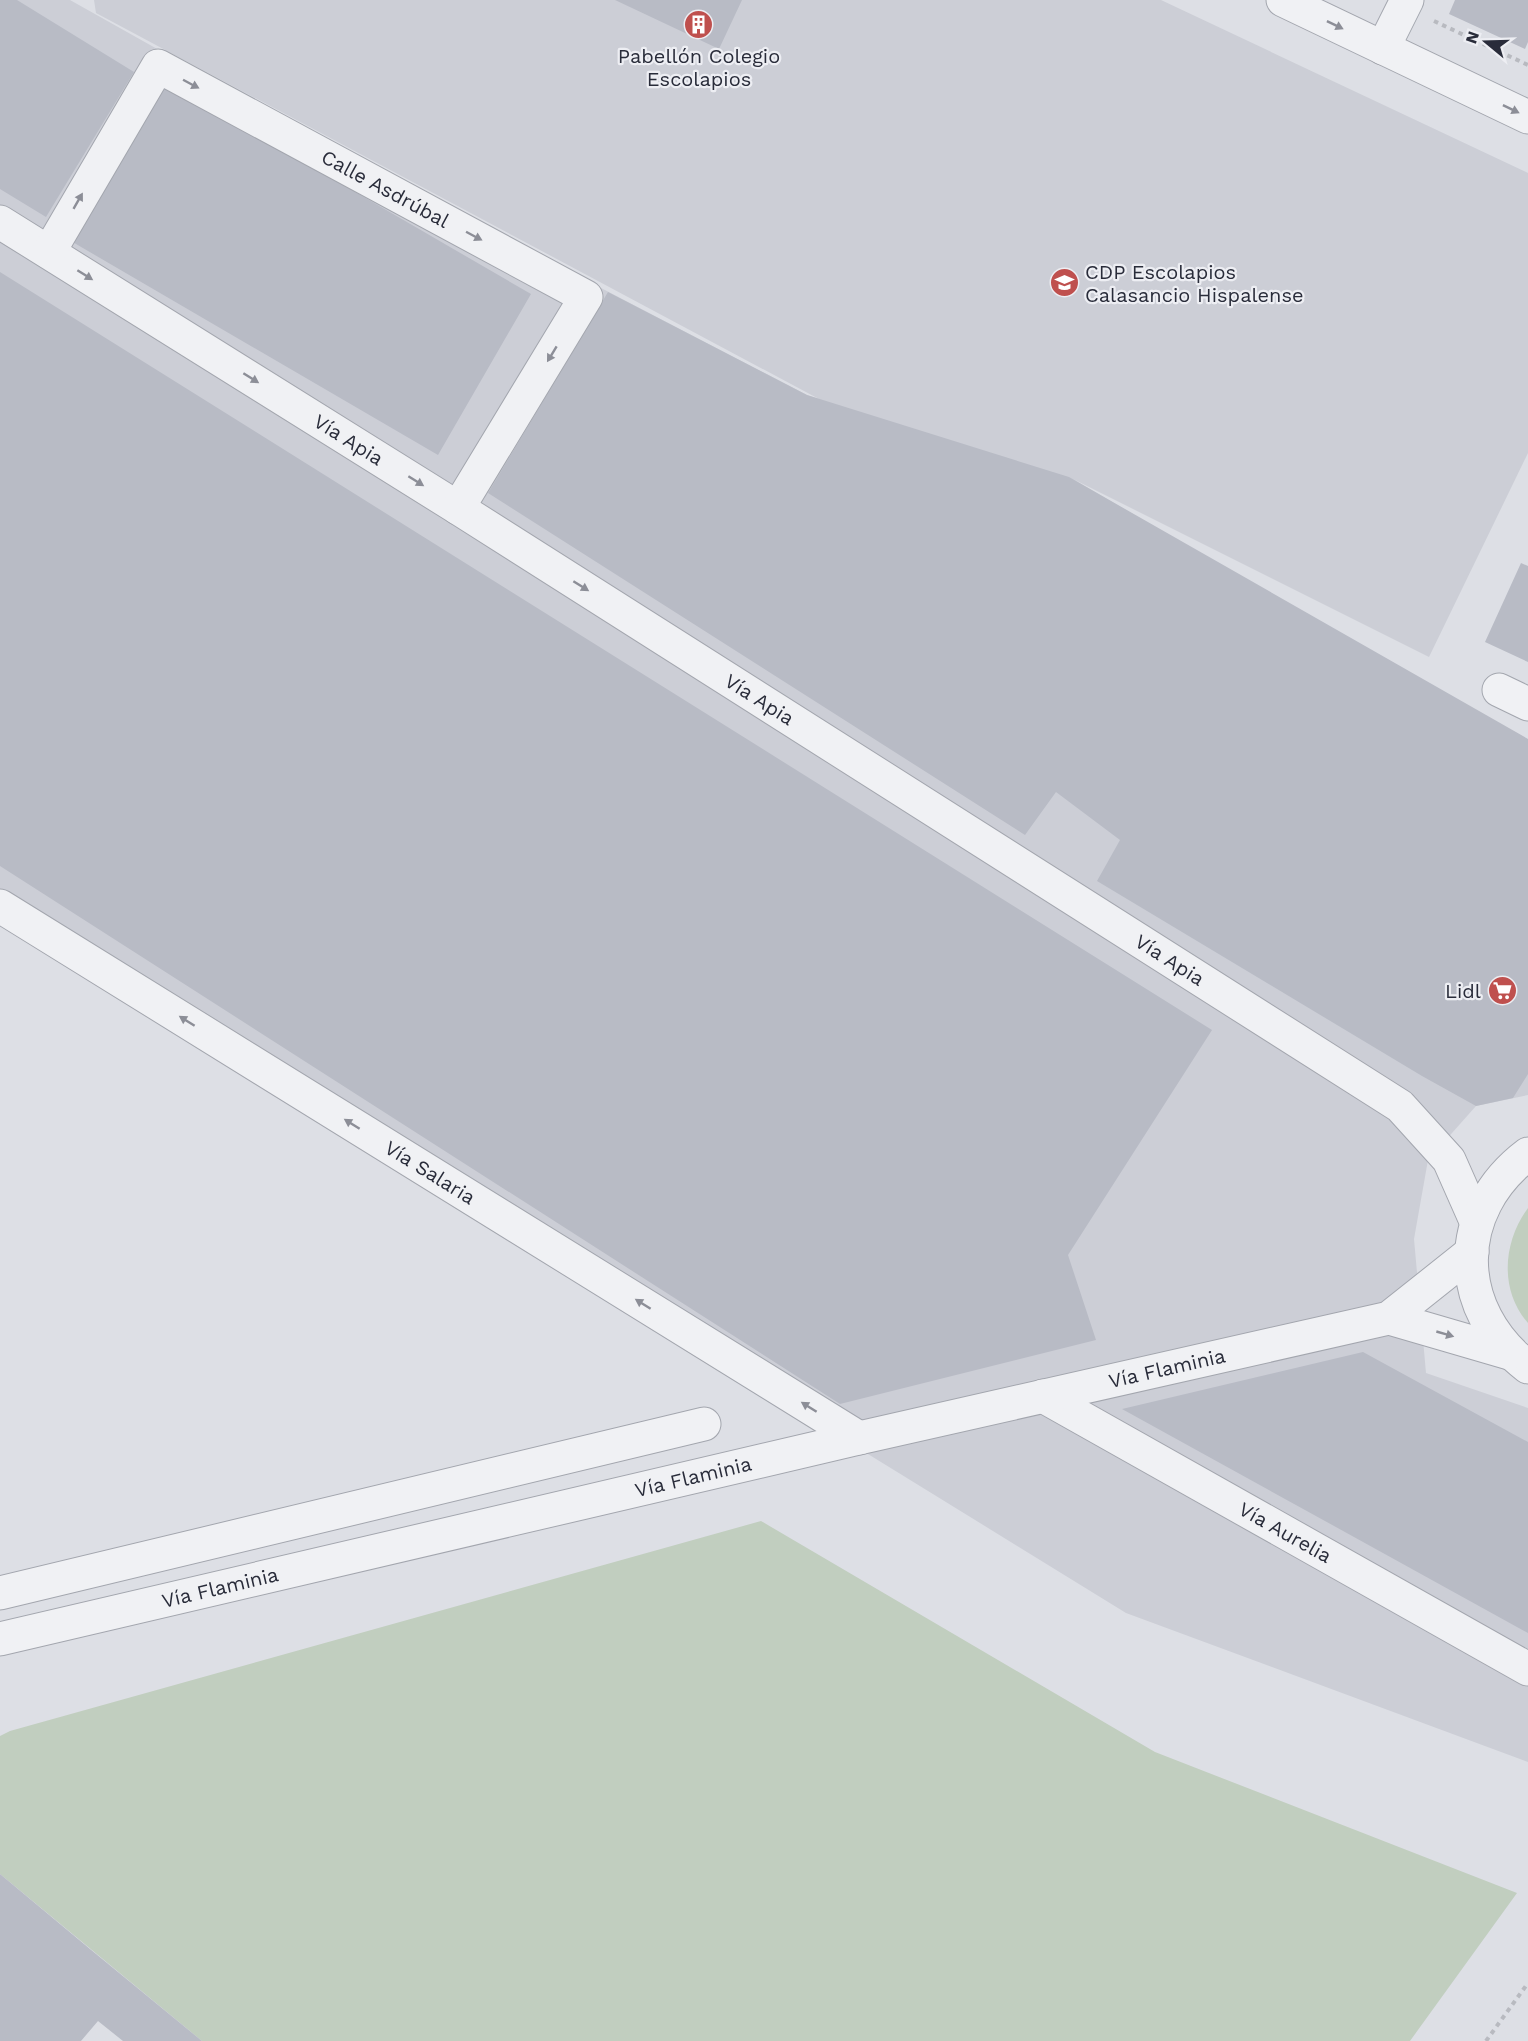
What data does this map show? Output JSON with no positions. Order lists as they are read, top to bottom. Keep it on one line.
{"streets":{"street":["Calle Asdrúbal","Vía Apia","Vía Salaria","Vía Flaminia","Vía Aurelia"]},"crossings":[["Calle Asdrúbal","Vía Apia"],["Vía Apia","Vía Flaminia"],["Vía Salaria","Vía Flaminia"],["Vía Flaminia","Vía Aurelia"]],"one_way":["Vía Apia","Vía Salaria"],"places":{"building":["Pabellón Colegio Escolapios"],"school or university":["CDP Escolapios Calasancio Hispalense"],"supermarket":["Lidl"]},"north":"left"}
